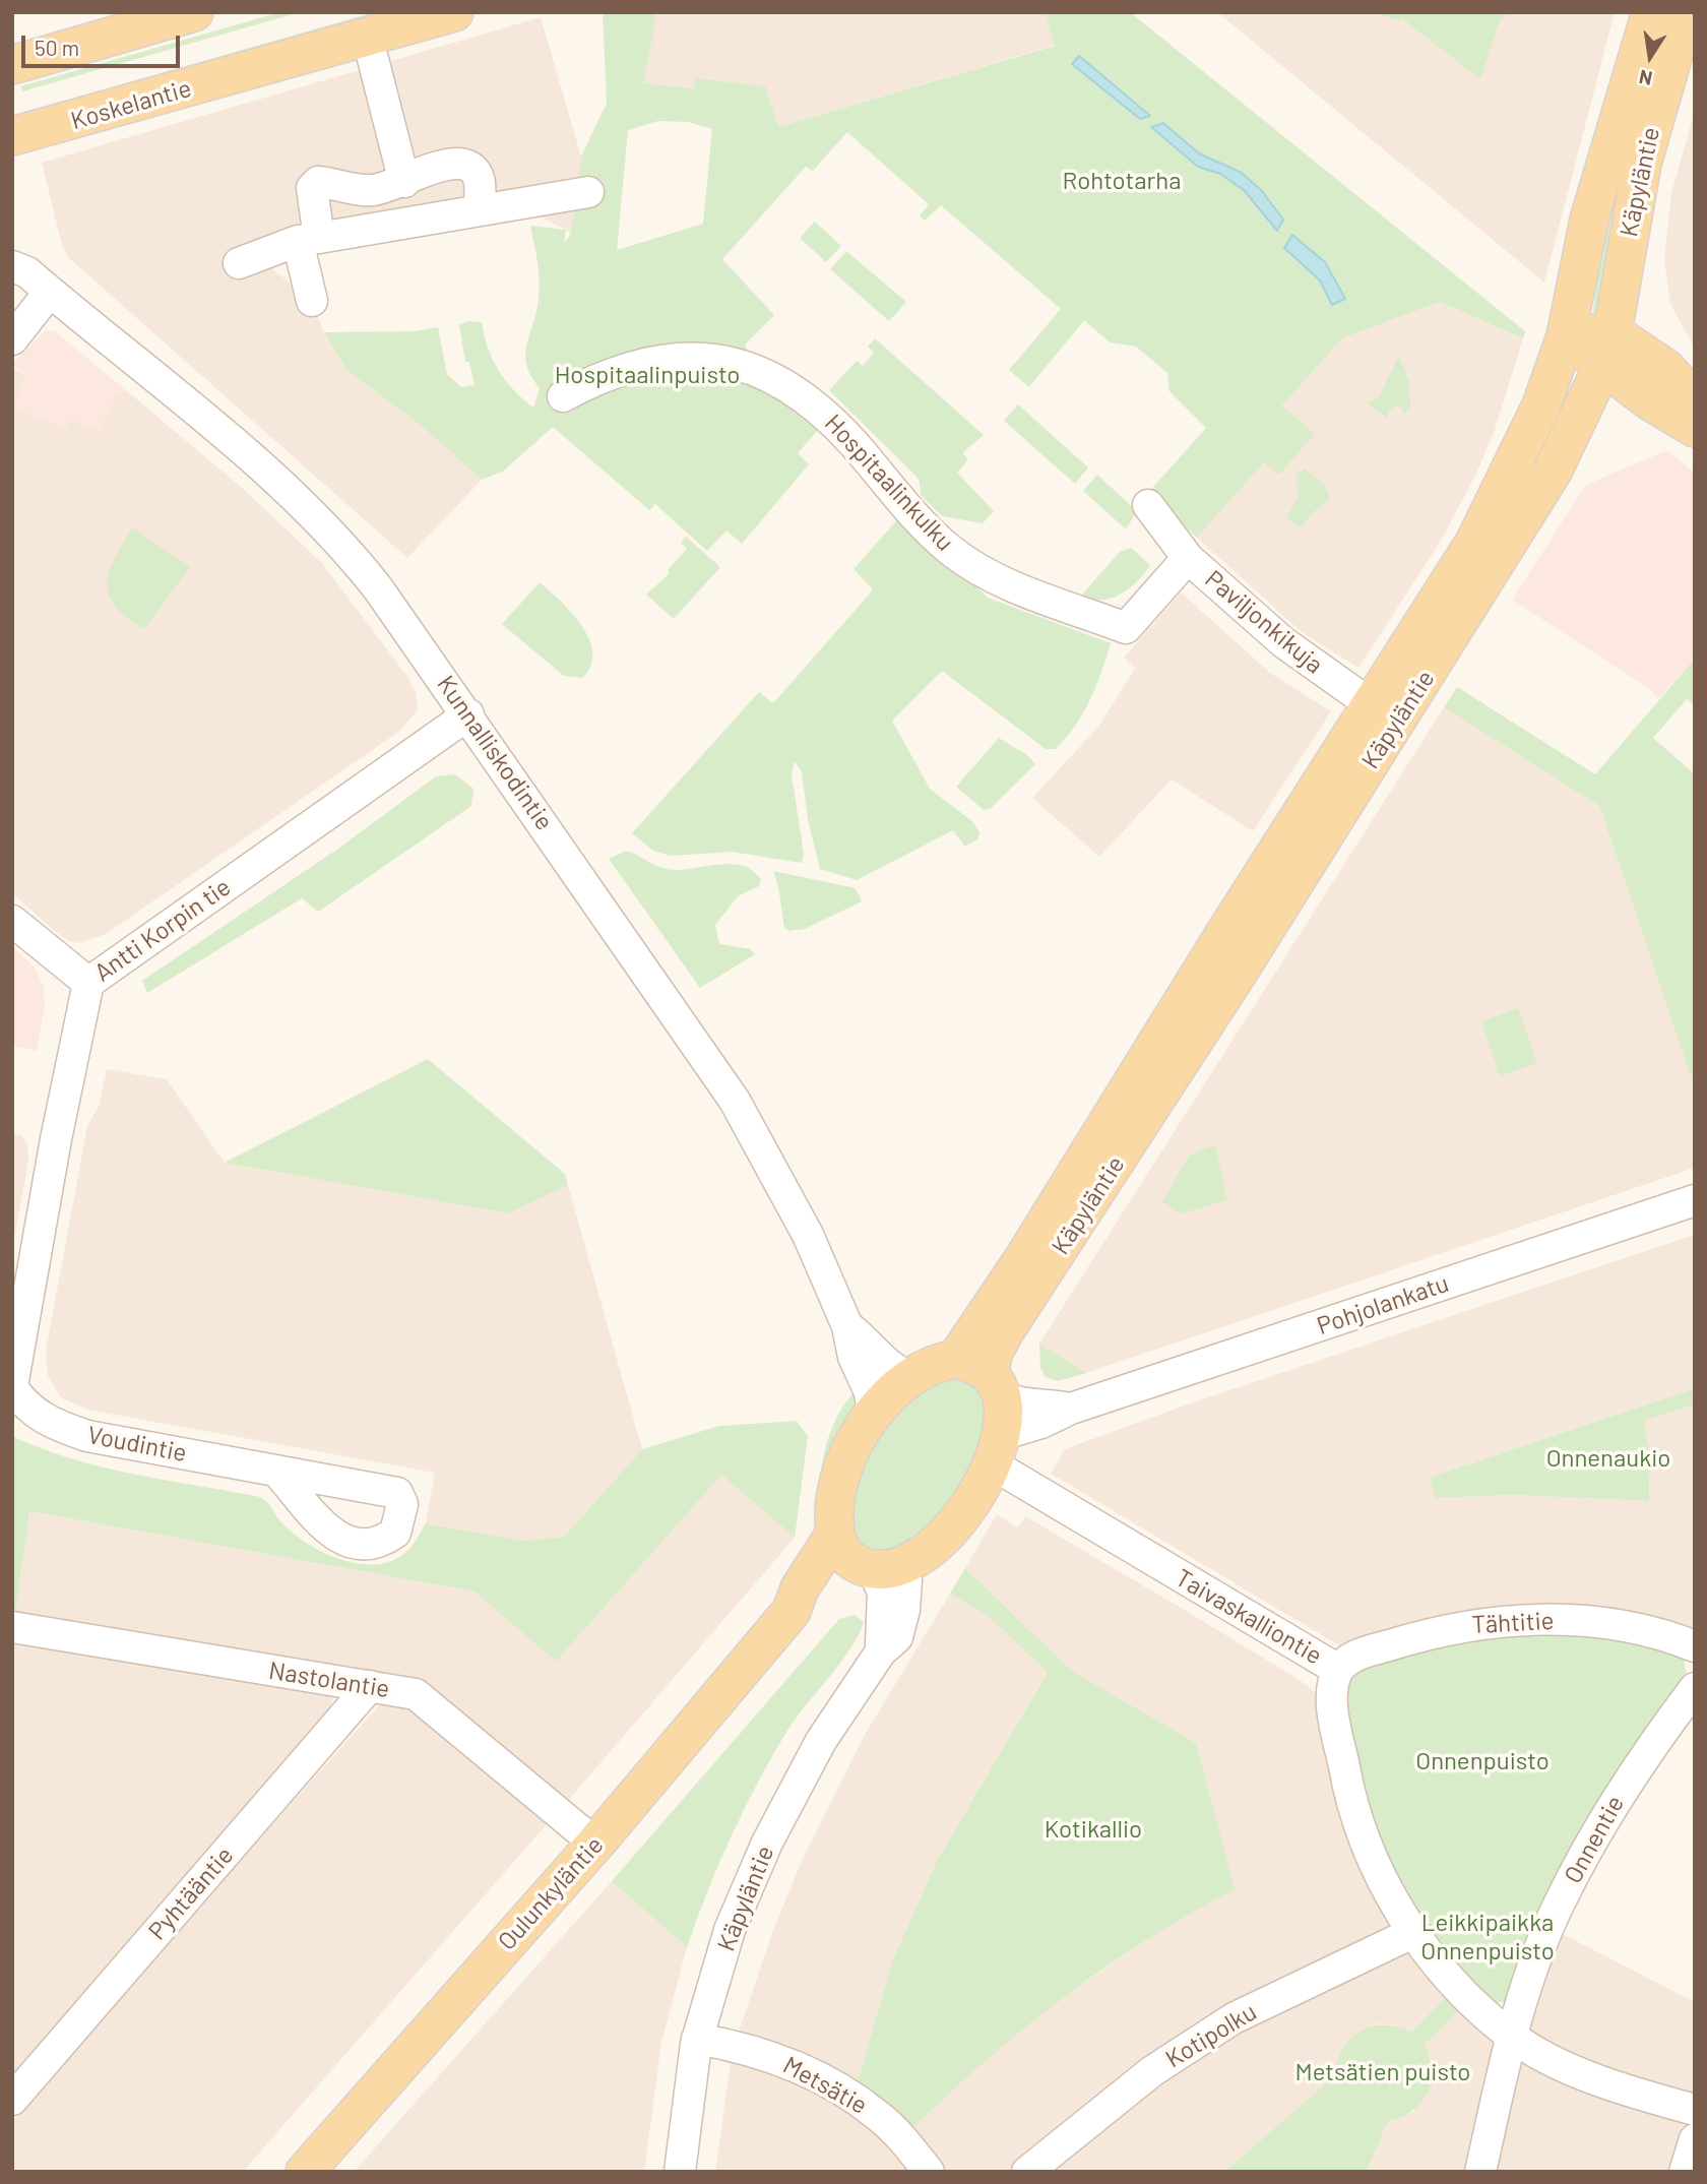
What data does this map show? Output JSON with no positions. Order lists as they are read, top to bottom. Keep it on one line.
{"streets":{"main road":["Koskelantie","Käpyläntie","Oulunkyläntie"],"street":["Hospitaalinkulku","Paviljonkikuja","Kunnalliskodintie","Antti Korpin tie","Pohjolankatu","Voudintie","Taivaskalliontie","Tähtitie","Nastolantie","Onnentie","Pyhtääntie","Kotipolku","Metsätie"]},"crossings":[["Käpyläntie","Paviljonkikuja"],["Käpyläntie","Kunnalliskodintie"],["Käpyläntie","Pohjolankatu"],["Käpyläntie","Taivaskalliontie"],["Käpyläntie","Oulunkyläntie"],["Käpyläntie","Metsätie"],["Hospitaalinkulku","Paviljonkikuja"],["Kunnalliskodintie","Antti Korpin tie"],["Kunnalliskodintie","Pohjolankatu"],["Kunnalliskodintie","Taivaskalliontie"],["Kunnalliskodintie","Oulunkyläntie"],["Antti Korpin tie","Voudintie"],["Pohjolankatu","Taivaskalliontie"],["Pohjolankatu","Oulunkyläntie"],["Taivaskalliontie","Tähtitie"],["Taivaskalliontie","Onnentie"],["Taivaskalliontie","Oulunkyläntie"],["Taivaskalliontie","Kotipolku"],["Nastolantie","Pyhtääntie"],["Nastolantie","Oulunkyläntie"]],"parks":["Rohtotarha","Hospitaalinpuisto","Onnenaukio","Onnenpuisto","Kotikallio","Leikkipaikka Onnenpuisto","Metsätien puisto"],"scale_bar":"50 m","north":"bottom"}
